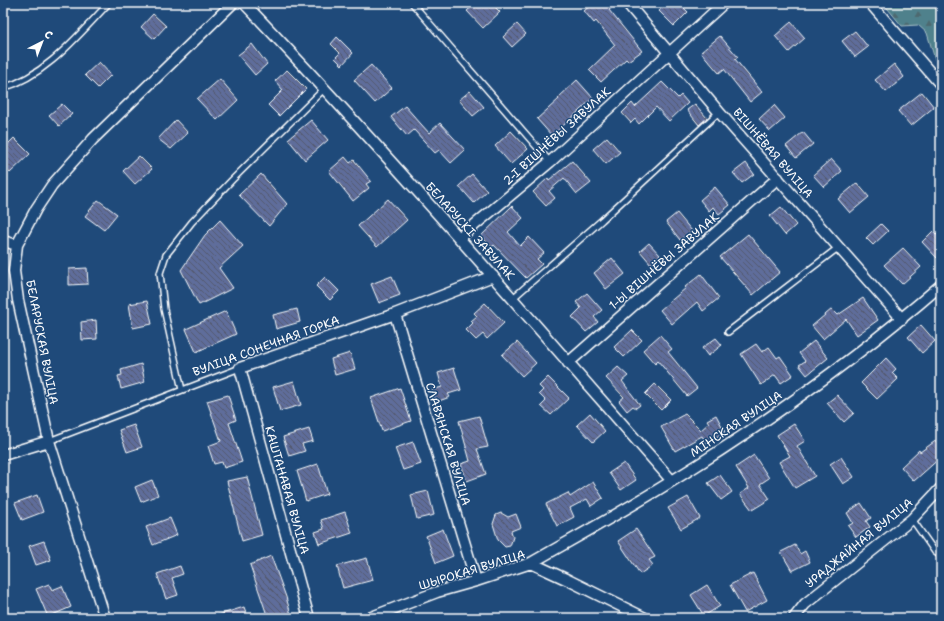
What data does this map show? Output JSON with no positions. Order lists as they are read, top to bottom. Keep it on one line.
{"streets":{"street":["2-І ВІШНЁВЫ ЗАВУЛАК","ВІШНЁВАЯ ВУЛІЦА","БЕЛАРУСКІ ЗАВУЛАК","1-Ы ВІШНЁВЫ ЗАВУЛАК","БЕЛАРУСКАЯ ВУЛІЦА","ВУЛІЦА СОНЕЧНАЯ ГОРКА","МІНСКАЯ ВУЛІЦА","СЛАВЯНСКАЯ ВУЛІЦА","КАШТАНАВАЯ ВУЛІЦА","УРАДЖАЙНАЯ ВУЛІЦА","ШЫРОКАЯ ВУЛІЦА"]},"crossings":[["2-І ВІШНЁВЫ ЗАВУЛАК","ВІШНЁВАЯ ВУЛІЦА"],["2-І ВІШНЁВЫ ЗАВУЛАК","БЕЛАРУСКІ ЗАВУЛАК"],["ВІШНЁВАЯ ВУЛІЦА","1-Ы ВІШНЁВЫ ЗАВУЛАК"],["ВІШНЁВАЯ ВУЛІЦА","МІНСКАЯ ВУЛІЦА"],["БЕЛАРУСКІ ЗАВУЛАК","1-Ы ВІШНЁВЫ ЗАВУЛАК"],["БЕЛАРУСКІ ЗАВУЛАК","ВУЛІЦА СОНЕЧНАЯ ГОРКА"],["БЕЛАРУСКІ ЗАВУЛАК","МІНСКАЯ ВУЛІЦА"],["БЕЛАРУСКАЯ ВУЛІЦА","ВУЛІЦА СОНЕЧНАЯ ГОРКА"],["ВУЛІЦА СОНЕЧНАЯ ГОРКА","СЛАВЯНСКАЯ ВУЛІЦА"],["ВУЛІЦА СОНЕЧНАЯ ГОРКА","КАШТАНАВАЯ ВУЛІЦА"],["МІНСКАЯ ВУЛІЦА","ШЫРОКАЯ ВУЛІЦА"],["СЛАВЯНСКАЯ ВУЛІЦА","ШЫРОКАЯ ВУЛІЦА"]],"north":"top right"}
